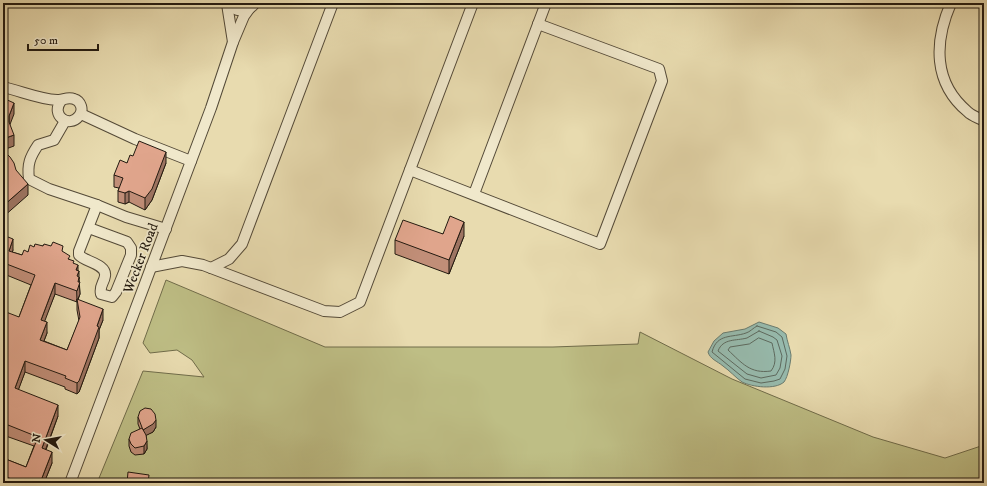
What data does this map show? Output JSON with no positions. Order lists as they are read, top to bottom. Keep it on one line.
{"streets":{"street":["Wecker Road"]},"scale_bar":"50 m","north":"left"}
